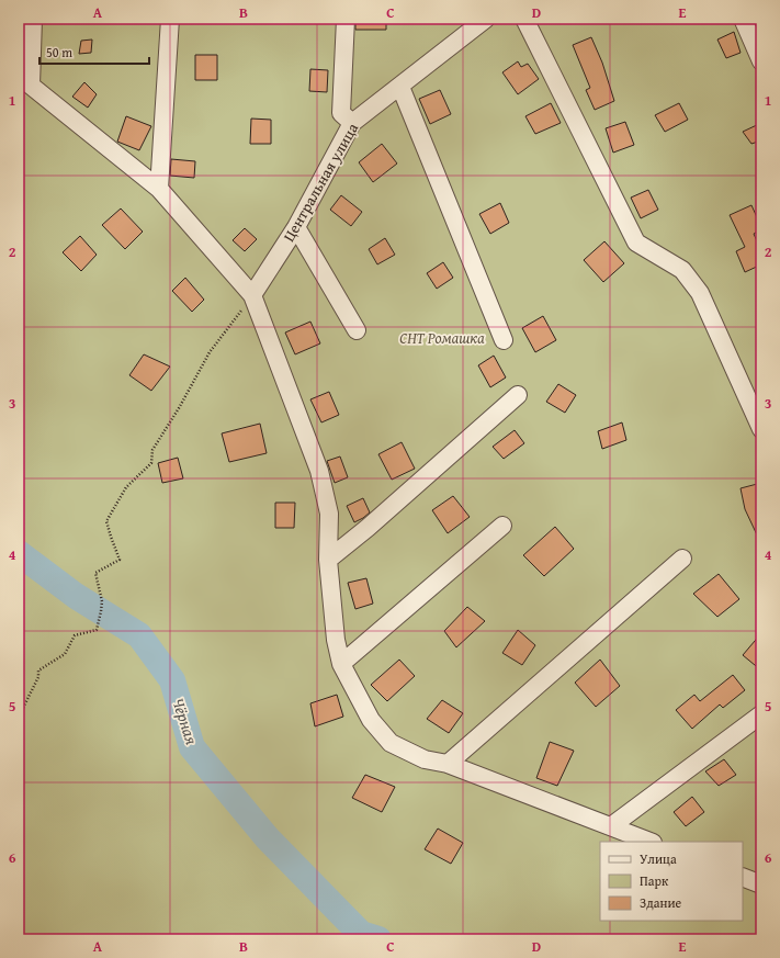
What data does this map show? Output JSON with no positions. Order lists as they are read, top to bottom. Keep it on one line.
{"streets":{"street":["Центральная улица"]},"water":["Чёрная"],"parks":["СНТ Ромашка"],"legend":["Улица","Парк","Здание"],"scale_bar":"50 m","grid":{"columns":["A","B","C","D","E"],"rows":["1","2","3","4","5","6"]}}
